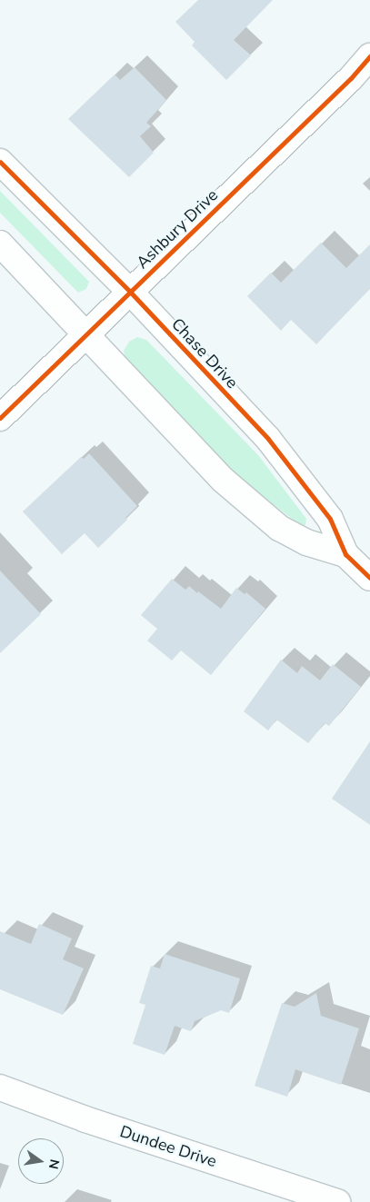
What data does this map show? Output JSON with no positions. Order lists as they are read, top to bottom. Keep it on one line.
{"streets":{"street":["Ashbury Drive","Chase Drive","Dundee Drive"]},"crossings":[["Ashbury Drive","Chase Drive"]],"north":"right"}
